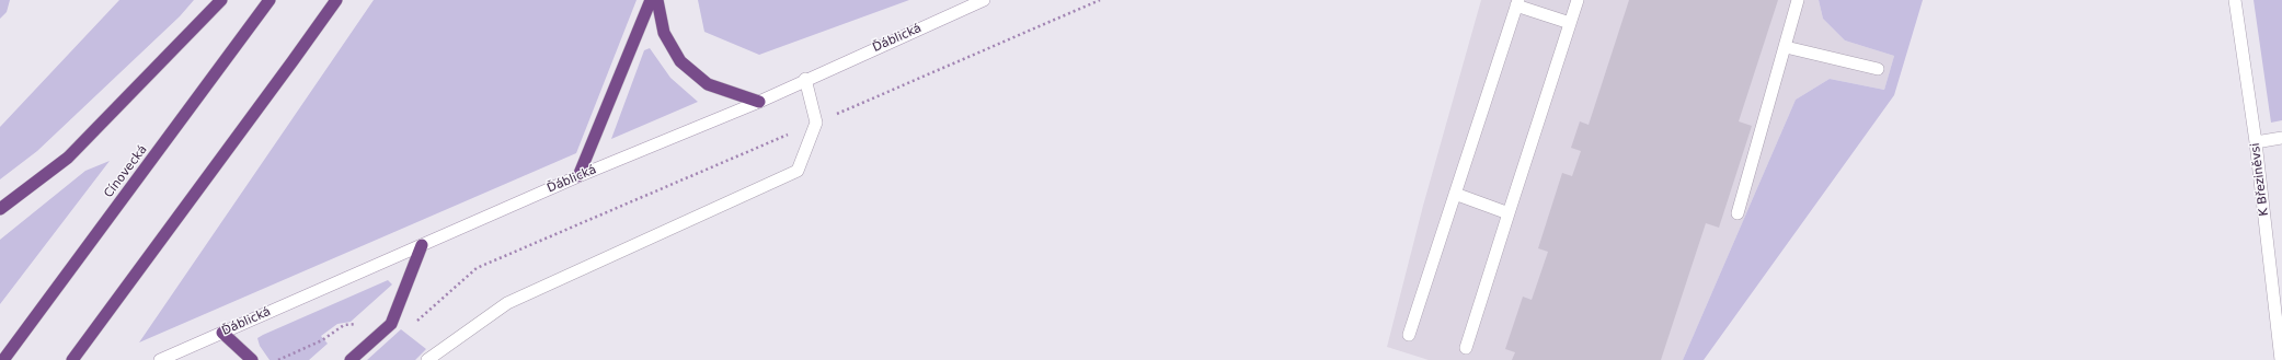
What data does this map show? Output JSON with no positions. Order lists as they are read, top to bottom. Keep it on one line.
{"streets":{"highway":["Cínovecká"],"main road":["Ďáblická","K Březiněvsi"]}}
